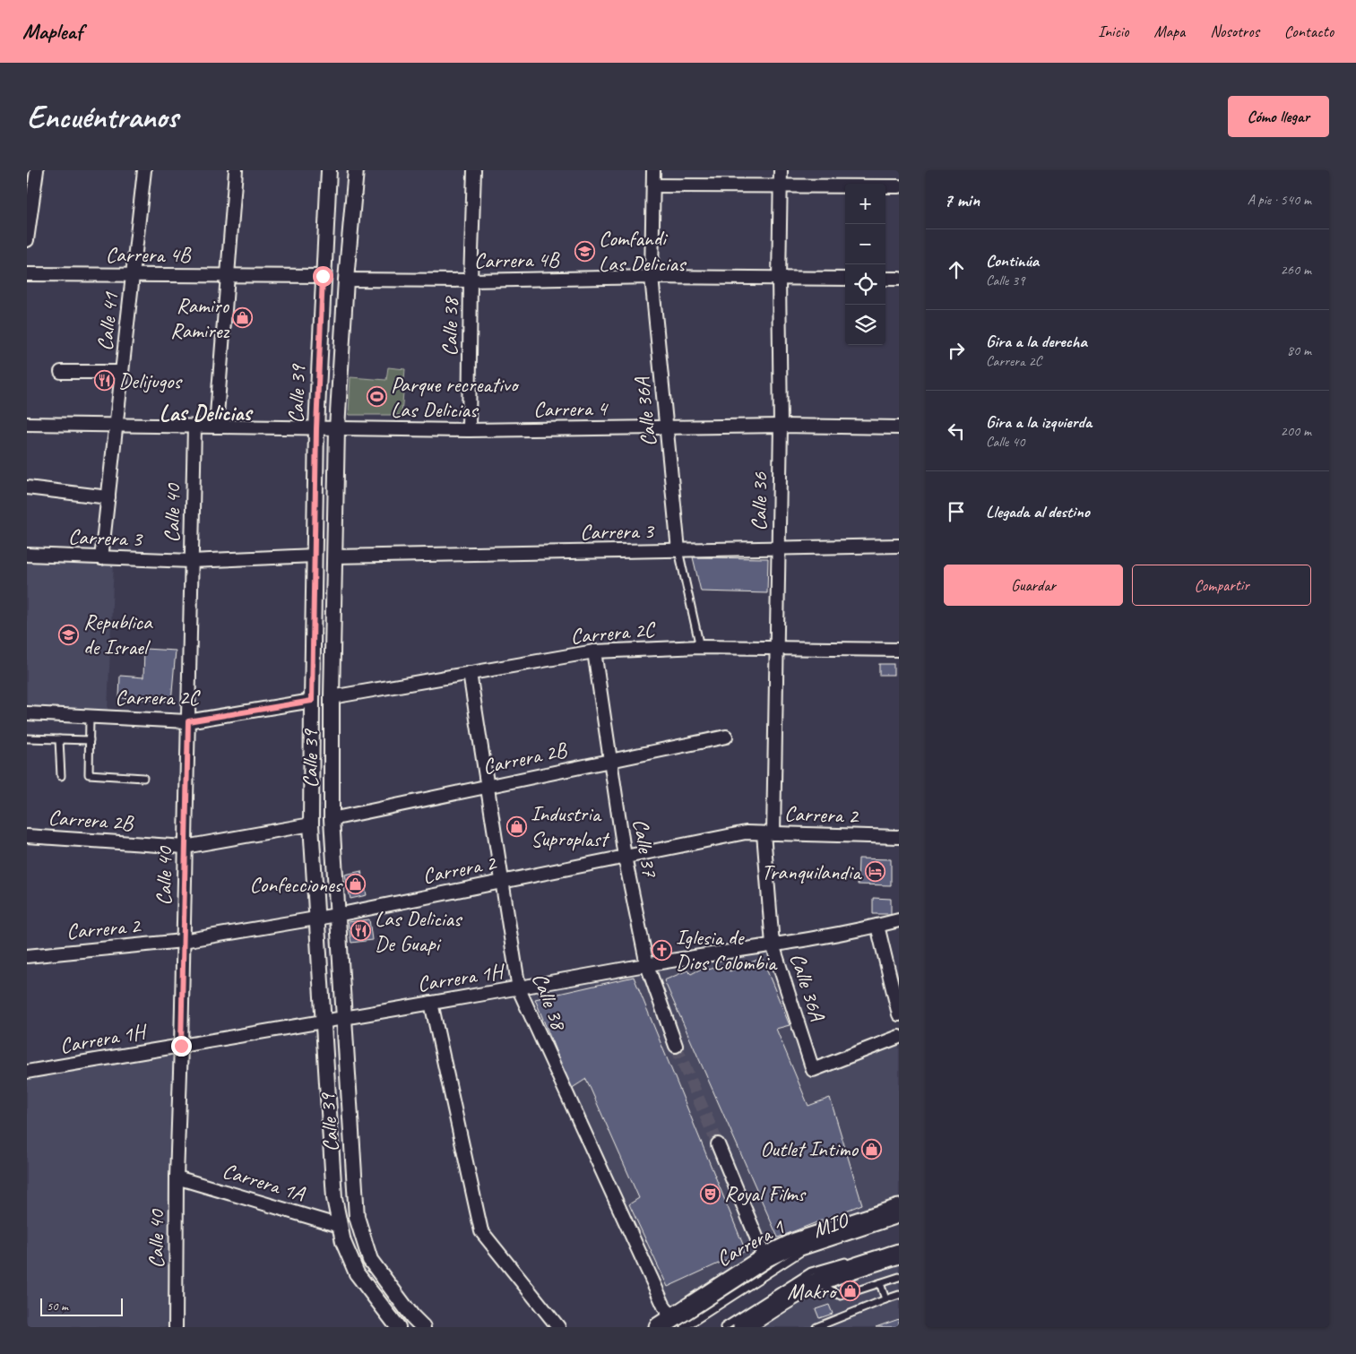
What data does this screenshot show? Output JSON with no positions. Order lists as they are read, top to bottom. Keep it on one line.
{"streets":{"main road":["Carrera 1"],"street":["Carrera 4B","Calle 41","Calle 38","Calle 39","Carrera 4","Calle 36A","Calle 36","Calle 40","Carrera 3","Carrera 2C","Carrera 2B","Carrera 2","Calle 37","Carrera 1H","Carrera 1A"],"lane":["MIO"]},"crossings":[["Carrera 4B","Calle 41"],["Carrera 4B","Calle 38"],["Carrera 4B","Calle 39"],["Carrera 4B","Calle 36A"],["Carrera 4B","Calle 36"],["Calle 41","Carrera 4"],["Calle 41","Carrera 3"],["Calle 38","Carrera 4"],["Calle 38","Carrera 2C"],["Calle 38","Carrera 2B"],["Calle 38","Carrera 2"],["Calle 38","Carrera 1H"],["Calle 38","MIO"],["Calle 38","Carrera 1"],["Calle 39","Carrera 4"],["Calle 39","Carrera 3"],["Calle 39","Carrera 2C"],["Calle 39","Carrera 2B"],["Calle 39","Carrera 2"],["Calle 39","Carrera 1H"],["Calle 39","Carrera 1A"],["Carrera 4","Calle 36A"],["Carrera 4","Calle 36"],["Carrera 4","Calle 40"],["Calle 36A","Calle 36"],["Calle 36A","Carrera 3"],["Calle 36A","Carrera 2C"],["Calle 36A","Carrera 2"],["Calle 36A","Carrera 1H"],["Calle 36","Carrera 3"],["Calle 36","Carrera 2C"],["Calle 36","Carrera 2"],["Calle 40","Carrera 3"],["Calle 40","Carrera 2C"],["Calle 40","Carrera 2B"],["Calle 40","Carrera 2"],["Calle 40","Carrera 1H"],["Calle 40","Carrera 1A"],["Carrera 2C","Calle 37"],["Carrera 2B","Calle 37"],["Carrera 2","Calle 37"],["Calle 37","Carrera 1H"],["MIO","Carrera 1"]],"districts":["Las Delicias"],"places":{"school or university":["Comfandi Las Delicias","Republica de Israel"],"shop":["Ramiro Ramirez","Industria Suproplast","Confecciones","Outlet Intimo","Makro"],"restaurant":["Delijugos","Las Delicias De Guapi"],"sports":["Parque recreativo Las Delicias"],"hotel":["Tranquilandia"],"church":["Iglesia de Dios Colombia"],"theatre":["Royal Films"]},"scale_bar":"50 m","page":{"header":"Mapleaf","nav":["Inicio","Mapa","Nosotros","Contacto"],"buttons":["Cómo llegar",["Guardar","Compartir"]],"title":"Encuéntranos","heading":["7 min","A pie · 540 m"],"map_buttons":["+","−"],"list":[["Continúa","Calle 39","260 m"],["Gira a la derecha","Carrera 2C","80 m"],["Gira a la izquierda","Calle 40","200 m"],"Llegada al destino"],"scale":"50 m"}}
